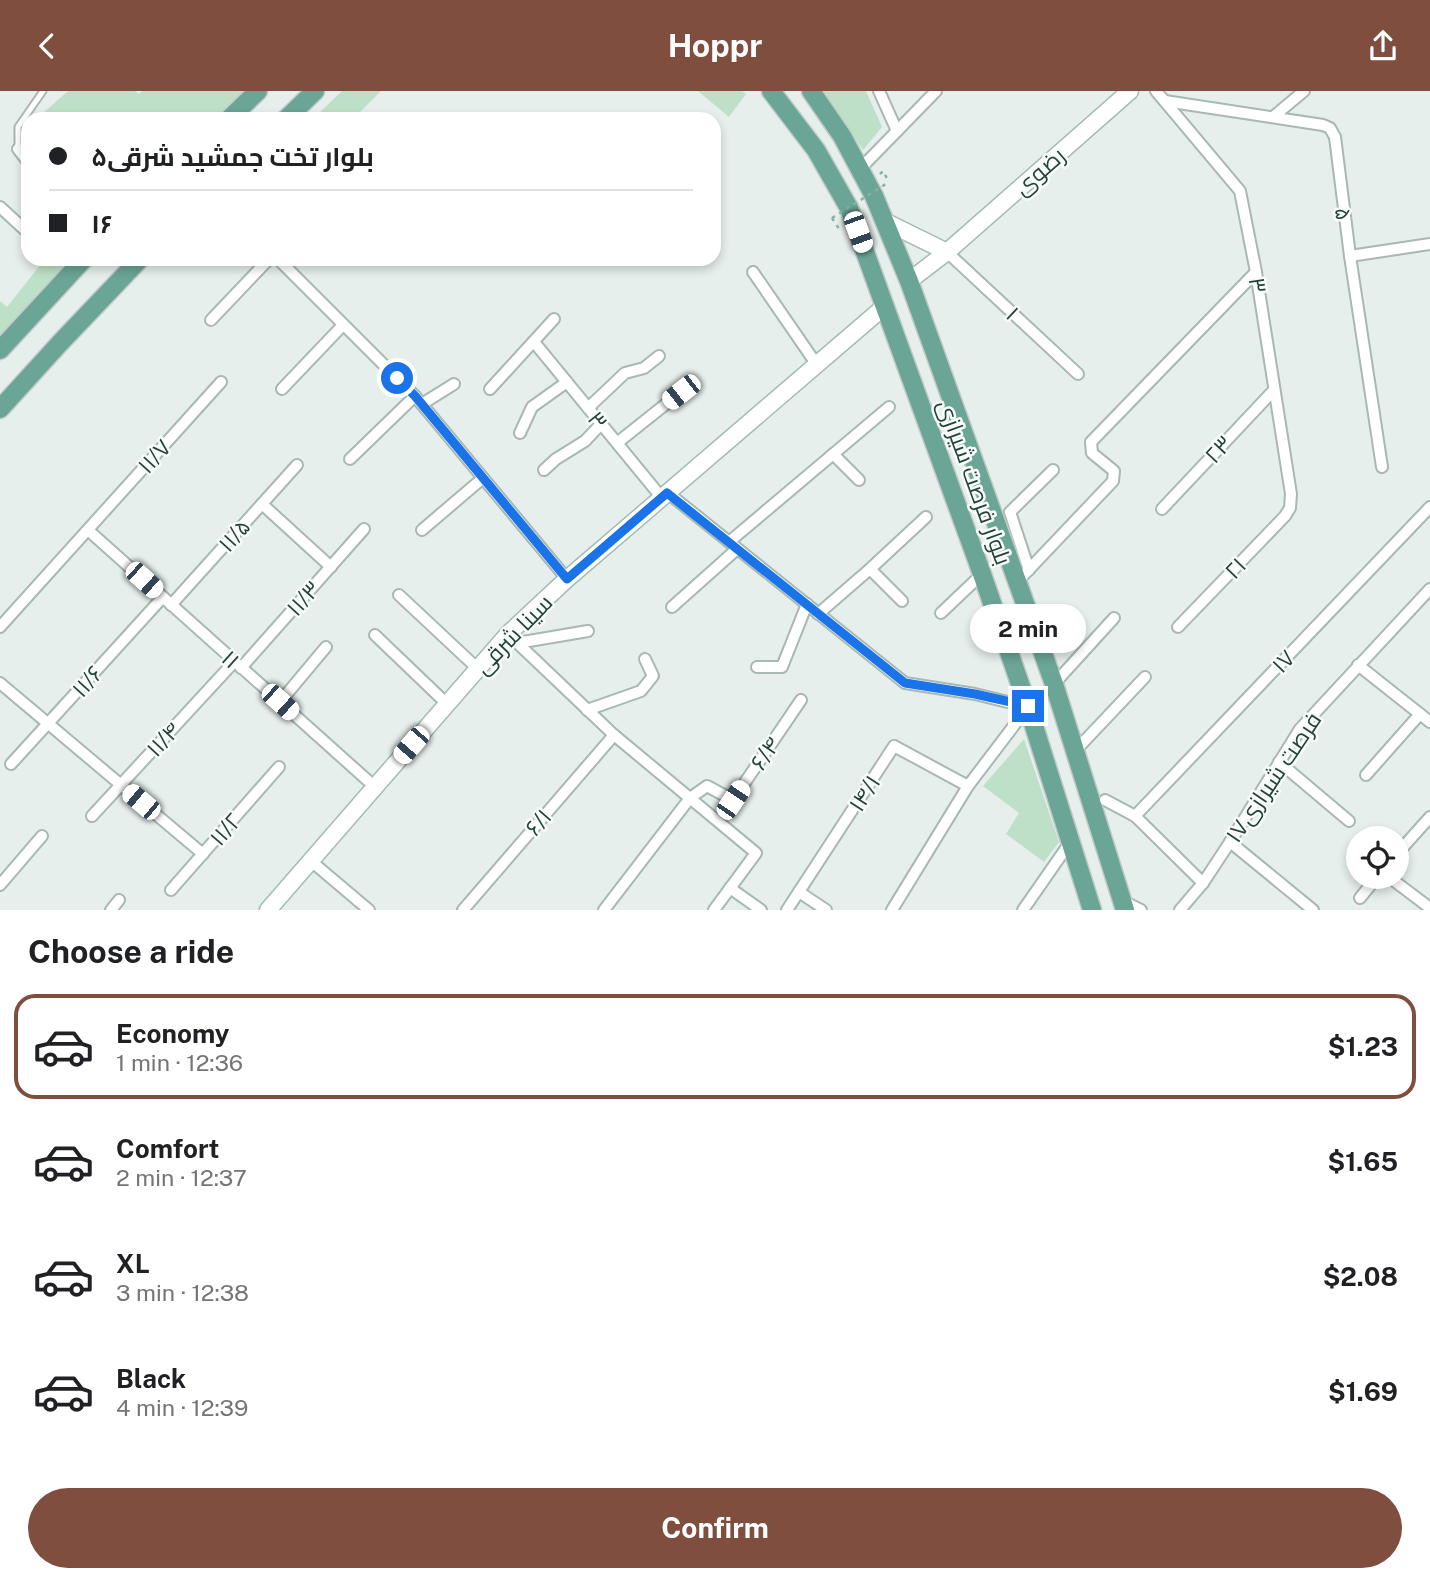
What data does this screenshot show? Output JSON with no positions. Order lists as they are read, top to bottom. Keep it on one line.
{"streets":{"main road":["بلوار فرصت شیرازی"],"street":["رضوی","۵","۳","۱","۲۳","۱۱/۷","۱۱/۵","۲۱","۱۱/۳","سینا شرقی","۱۱","۱۷","۱۱/۶","۱۱/۴","۶/۴","۱۷فرصت شیرازی","۱۴/۱","۶/۱","۱۱/۲"]},"crossings":[["رضوی","۱"],["رضوی","بلوار فرصت شیرازی"],["۵","۳"],["۳","۲۳"],["۳","بلوار فرصت شیرازی"],["۳","۲۱"],["۳","سینا شرقی"],["۱۱/۷","۱۱"],["بلوار فرصت شیرازی","سینا شرقی"],["۱۱/۵","۱۱"],["۱۱/۵","۱۱/۶"],["۱۱/۳","۱۱"],["۱۱/۳","۱۱/۴"],["سینا شرقی","۱۱"],["۱۱","۱۱/۶"],["۱۱","۱۱/۴"]],"page":{"header":"Hoppr","banner":["بلوار تخت جمشید شرقی۵","۱۶"],"bubble":"2 min","heading":"Choose a ride","list":[{"name":"Economy","note":"1 min · 12:36","value":"$1.23"},{"name":"Comfort","note":"2 min · 12:37","value":"$1.65"},{"name":"XL","note":"3 min · 12:38","value":"$2.08"},{"name":"Black","note":"4 min · 12:39","value":"$1.69"}],"buttons":"Confirm"}}
